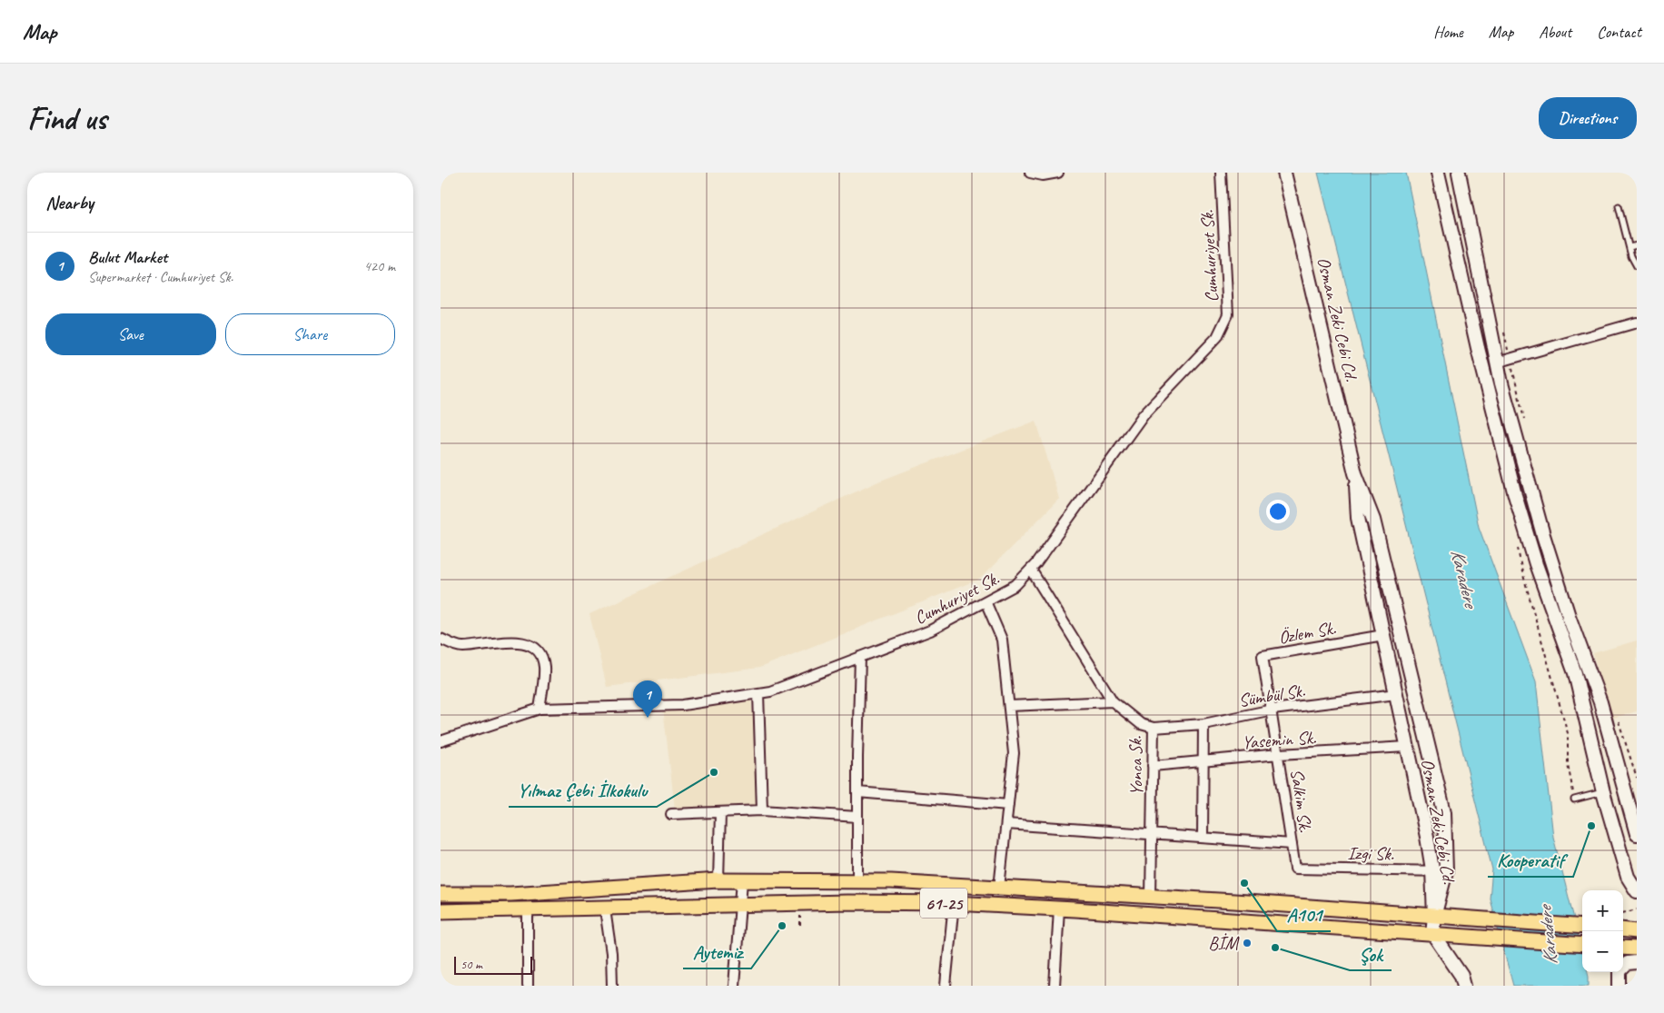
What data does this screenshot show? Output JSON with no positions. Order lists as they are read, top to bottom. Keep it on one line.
{"streets":{"main road":["Osman Zeki Cebi Cd.","61-25"],"street":["Cumhuriyet Sk.","Özlem Sk.","Sümbül Sk.","Yasemin Sk.","Yonca Sk.","Salkim Sk.","Izgi Sk."]},"crossings":[["Cumhuriyet Sk.","Yonca Sk."],["Osman Zeki Cebi Cd.","Özlem Sk."],["Osman Zeki Cebi Cd.","Sümbül Sk."],["Osman Zeki Cebi Cd.","Yasemin Sk."],["Osman Zeki Cebi Cd.","Izgi Sk."],["Osman Zeki Cebi Cd.","61-25"],["Özlem Sk.","Sümbül Sk."],["Özlem Sk.","Salkim Sk."],["Sümbül Sk.","Yonca Sk."],["Sümbül Sk.","Salkim Sk."],["Yasemin Sk.","Yonca Sk."],["Yasemin Sk.","Salkim Sk."],["Yonca Sk.","61-25"],["Salkim Sk.","Izgi Sk."]],"water":["Karadere"],"places":["Yılmaz Çebi İlkokulu","Kooperatif","A101","Aytemiz","BİM","Şok"],"scale_bar":"50 m","page":{"header":"Map","nav":["Home","Map","About","Contact"],"buttons":["Directions",["Save","Share"]],"title":"Find us","heading":"Nearby","list":[{"mark":"1","name":"Bulut Market","note":"Supermarket · Cumhuriyet Sk.","value":"420 m"}],"pins":"1","map_buttons":["+","−"],"scale":"50 m"}}
